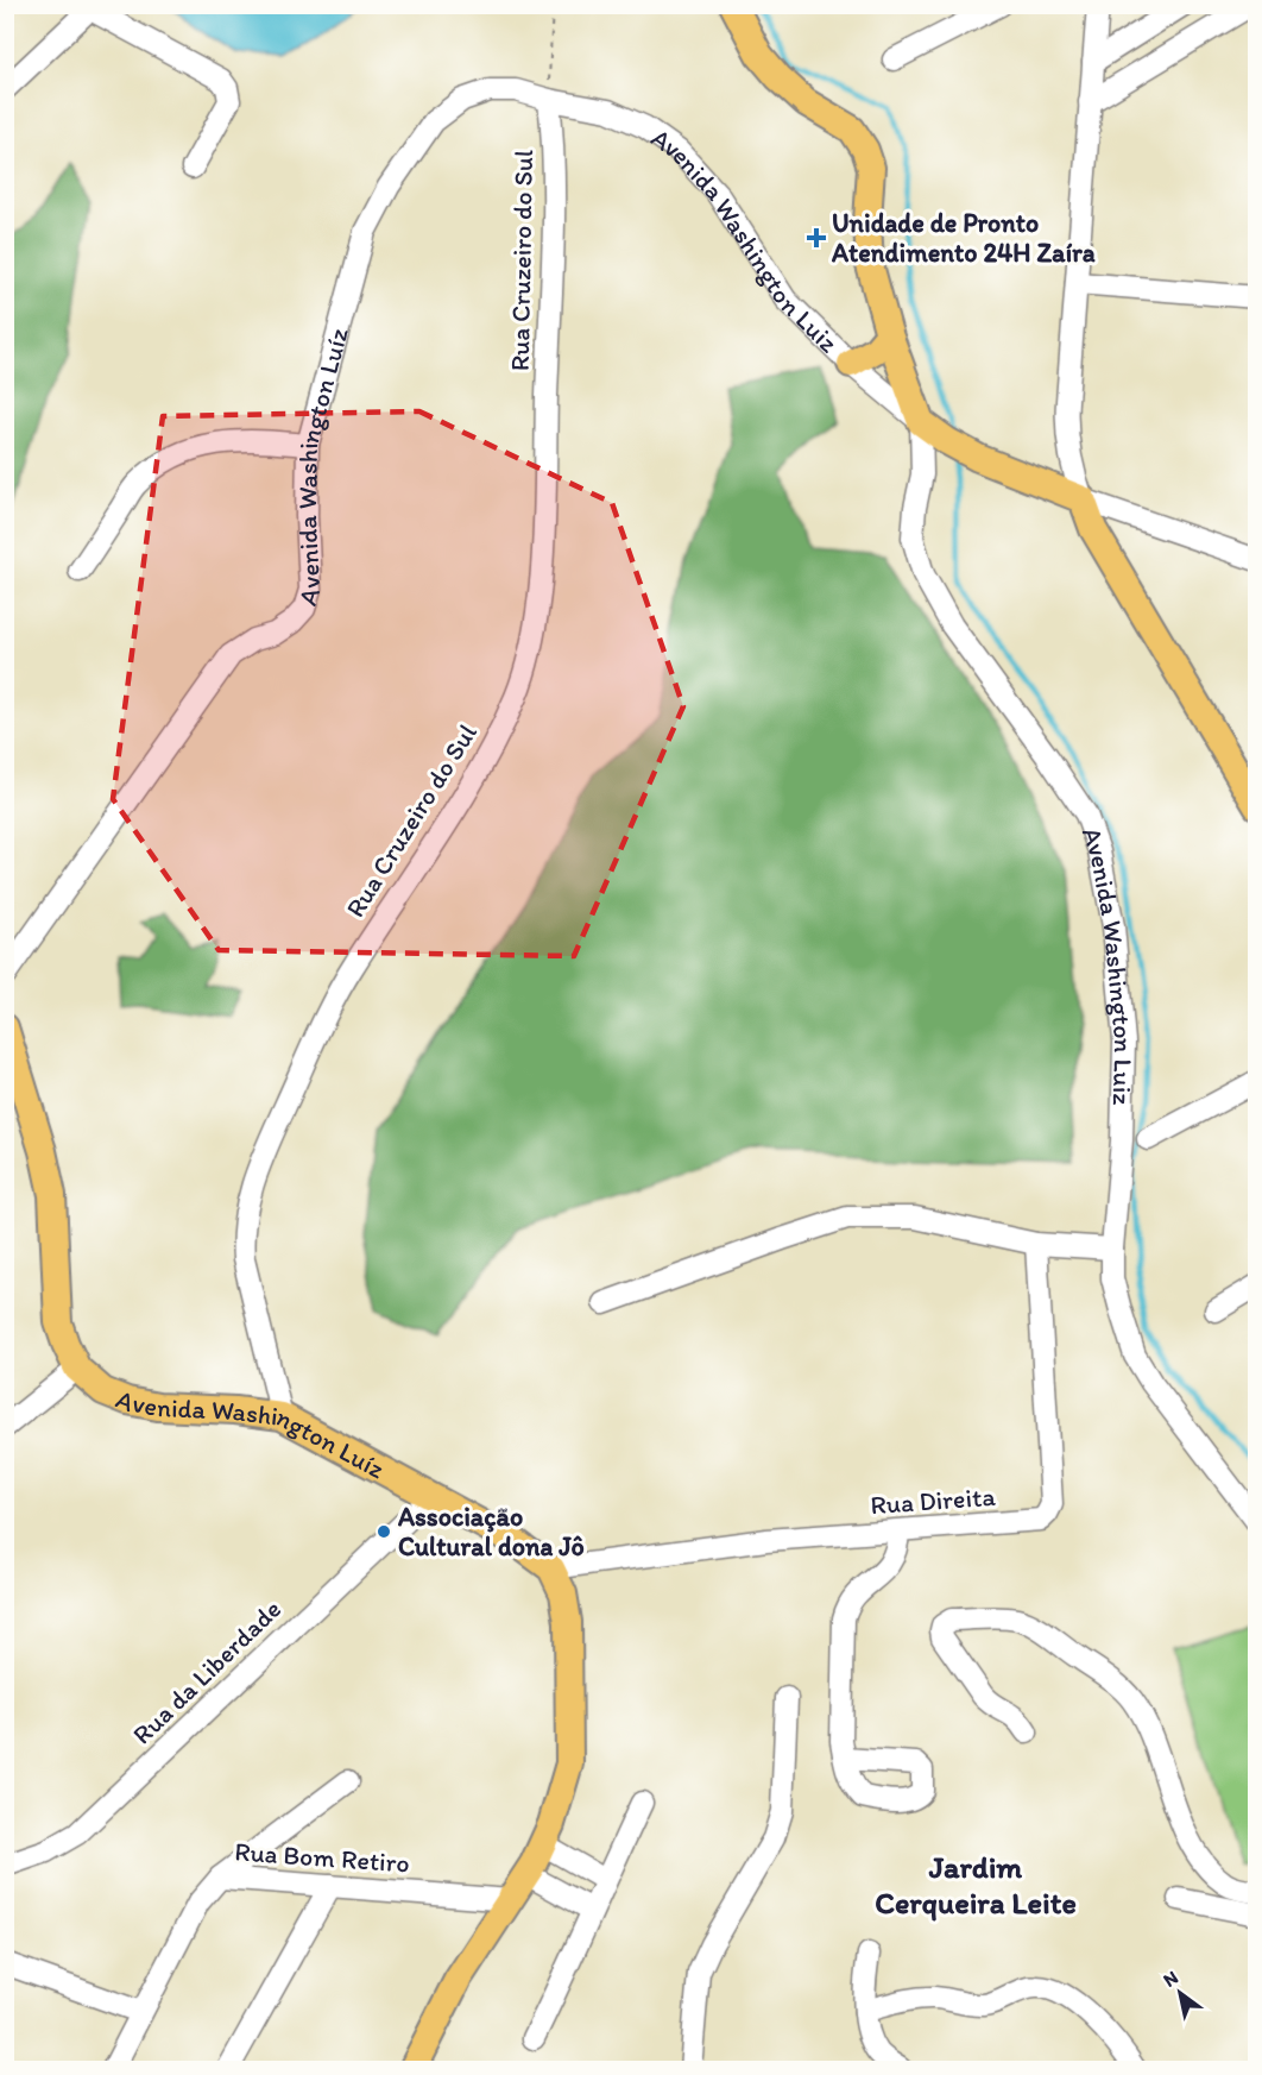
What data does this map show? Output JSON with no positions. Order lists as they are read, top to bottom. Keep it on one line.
{"streets":{"main road":["Avenida Washington Luiz","Avenida Washington Luíz"],"street":["Rua Cruzeiro do Sul","Rua Direita","Rua da Liberdade","Rua Bom Retiro"]},"crossings":[["Avenida Washington Luiz","Rua Cruzeiro do Sul"],["Avenida Washington Luiz","Avenida Washington Luíz"],["Rua Cruzeiro do Sul","Avenida Washington Luíz"],["Avenida Washington Luíz","Rua Direita"],["Avenida Washington Luíz","Rua da Liberdade"]],"districts":["Jardim Cerqueira Leite"],"places":{"health":["Unidade de Pronto Atendimento 24H Zaíra"],"other":["Associação Cultural dona Jô"]},"north":"top left"}
